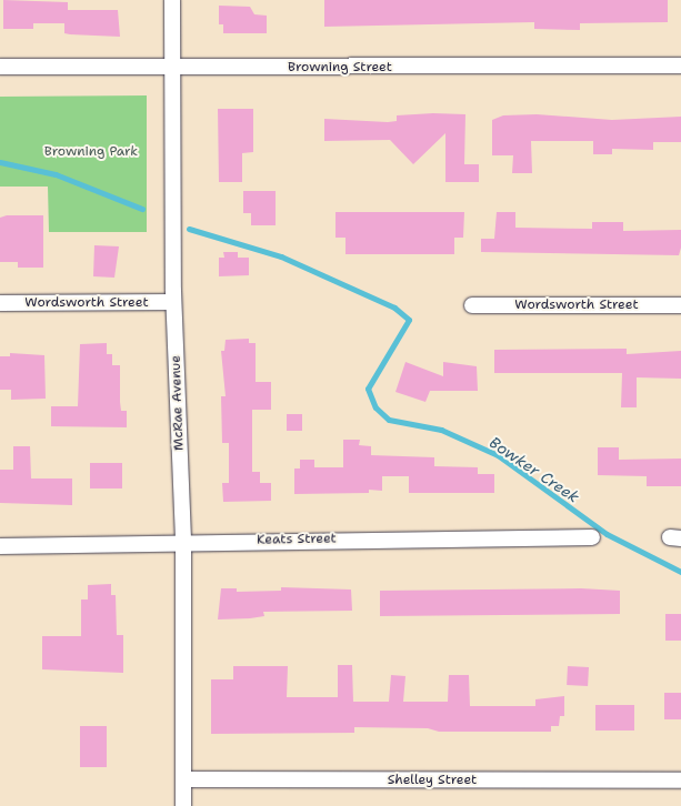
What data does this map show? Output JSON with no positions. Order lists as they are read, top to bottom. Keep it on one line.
{"streets":{"street":["Browning Street","Wordsworth Street","McRae Avenue","Keats Street","Shelley Street"]},"crossings":[["Browning Street","McRae Avenue"],["Wordsworth Street","McRae Avenue"],["McRae Avenue","Keats Street"],["McRae Avenue","Shelley Street"]],"water":["Bowker Creek"],"parks":["Browning Park"]}
